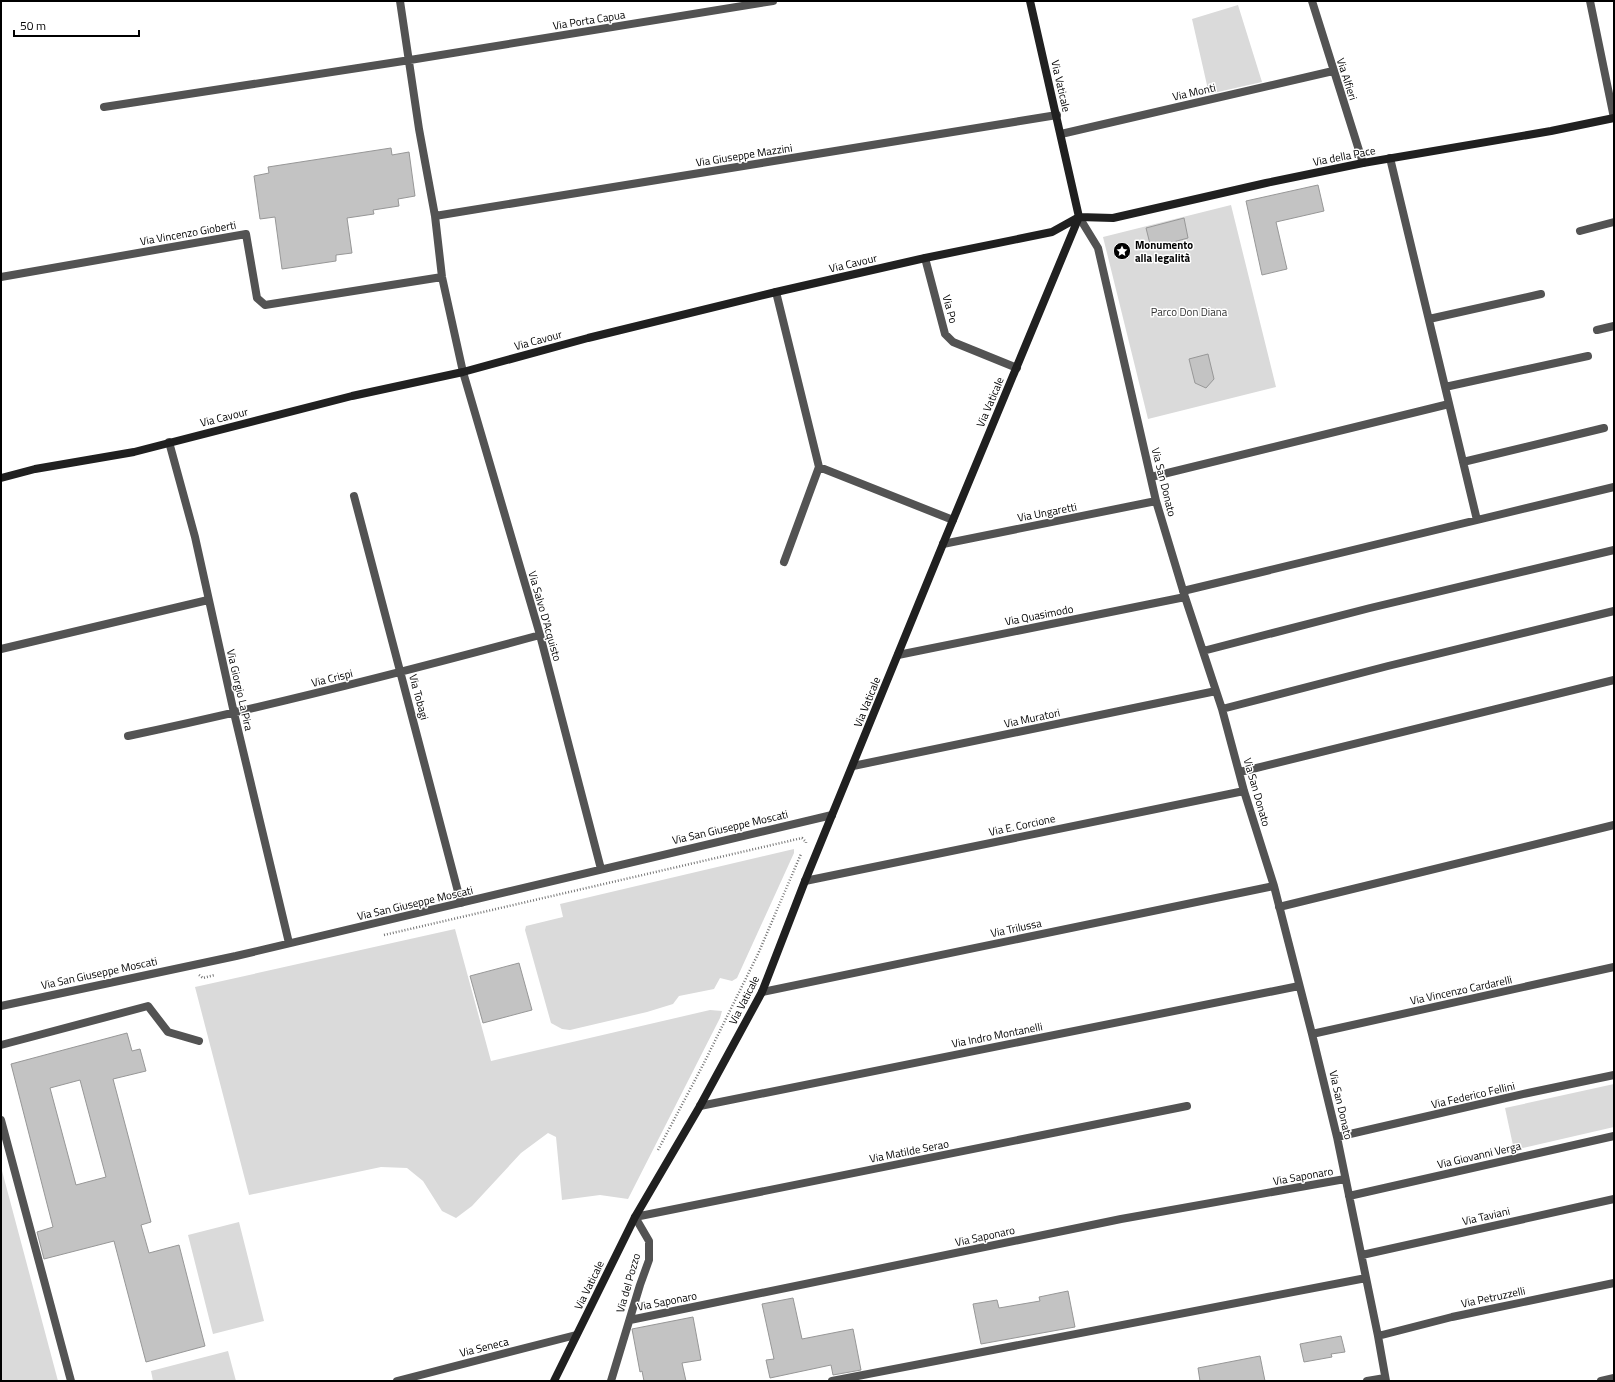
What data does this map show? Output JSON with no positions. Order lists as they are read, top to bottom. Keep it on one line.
{"streets":{"street":["Via Porta Capua","Via Alfieri","Via Vaticale","Via Monti","Via Giuseppe Mazzini","Via della Pace","Via Vincenzo Gioberti","Via Cavour","Via Po","Via San Donato","Via Ungaretti","Via Quasimodo","Via Salvo D'Acquisto","Via Crispi","Via Giorgio La Pira","Via Tobagi","Via Muratori","Via E. Corcione","Via San Giuseppe Moscati","Via Trilussa","Via Vincenzo Cardarelli","Via Indro Montanelli","Via Federico Fellini","Via Matilde Serao","Via Giovanni Verga","Via Saponaro","Via Taviani","Via del Pozzo","Via Petruzzelli","Via Seneca"]},"crossings":[["Via Porta Capua","Via Salvo D'Acquisto"],["Via Alfieri","Via Monti"],["Via Alfieri","Via della Pace"],["Via Vaticale","Via Monti"],["Via Vaticale","Via Giuseppe Mazzini"],["Via Vaticale","Via della Pace"],["Via Vaticale","Via Cavour"],["Via Vaticale","Via Po"],["Via Vaticale","Via San Donato"],["Via Vaticale","Via Ungaretti"],["Via Vaticale","Via Quasimodo"],["Via Vaticale","Via Muratori"],["Via Vaticale","Via E. Corcione"],["Via Vaticale","Via San Giuseppe Moscati"],["Via Vaticale","Via Trilussa"],["Via Vaticale","Via Indro Montanelli"],["Via Vaticale","Via Matilde Serao"],["Via Vaticale","Via del Pozzo"],["Via Vaticale","Via Seneca"],["Via Giuseppe Mazzini","Via Salvo D'Acquisto"],["Via della Pace","Via Cavour"],["Via della Pace","Via San Donato"],["Via Vincenzo Gioberti","Via Salvo D'Acquisto"],["Via Cavour","Via Po"],["Via Cavour","Via San Donato"],["Via Cavour","Via Salvo D'Acquisto"],["Via Cavour","Via Giorgio La Pira"],["Via San Donato","Via Ungaretti"],["Via San Donato","Via Quasimodo"],["Via San Donato","Via Muratori"],["Via San Donato","Via E. Corcione"],["Via San Donato","Via Trilussa"],["Via San Donato","Via Vincenzo Cardarelli"],["Via San Donato","Via Indro Montanelli"],["Via San Donato","Via Federico Fellini"],["Via San Donato","Via Giovanni Verga"],["Via San Donato","Via Saponaro"],["Via San Donato","Via Taviani"],["Via San Donato","Via Petruzzelli"],["Via Salvo D'Acquisto","Via Crispi"],["Via Salvo D'Acquisto","Via San Giuseppe Moscati"],["Via Crispi","Via Giorgio La Pira"],["Via Crispi","Via Tobagi"],["Via Giorgio La Pira","Via San Giuseppe Moscati"],["Via Tobagi","Via San Giuseppe Moscati"],["Via Matilde Serao","Via del Pozzo"],["Via Saponaro","Via del Pozzo"]],"parks":["Parco Don Diana"],"places":{"place":["Monumento alla legalità"]},"scale_bar":"50 m"}
